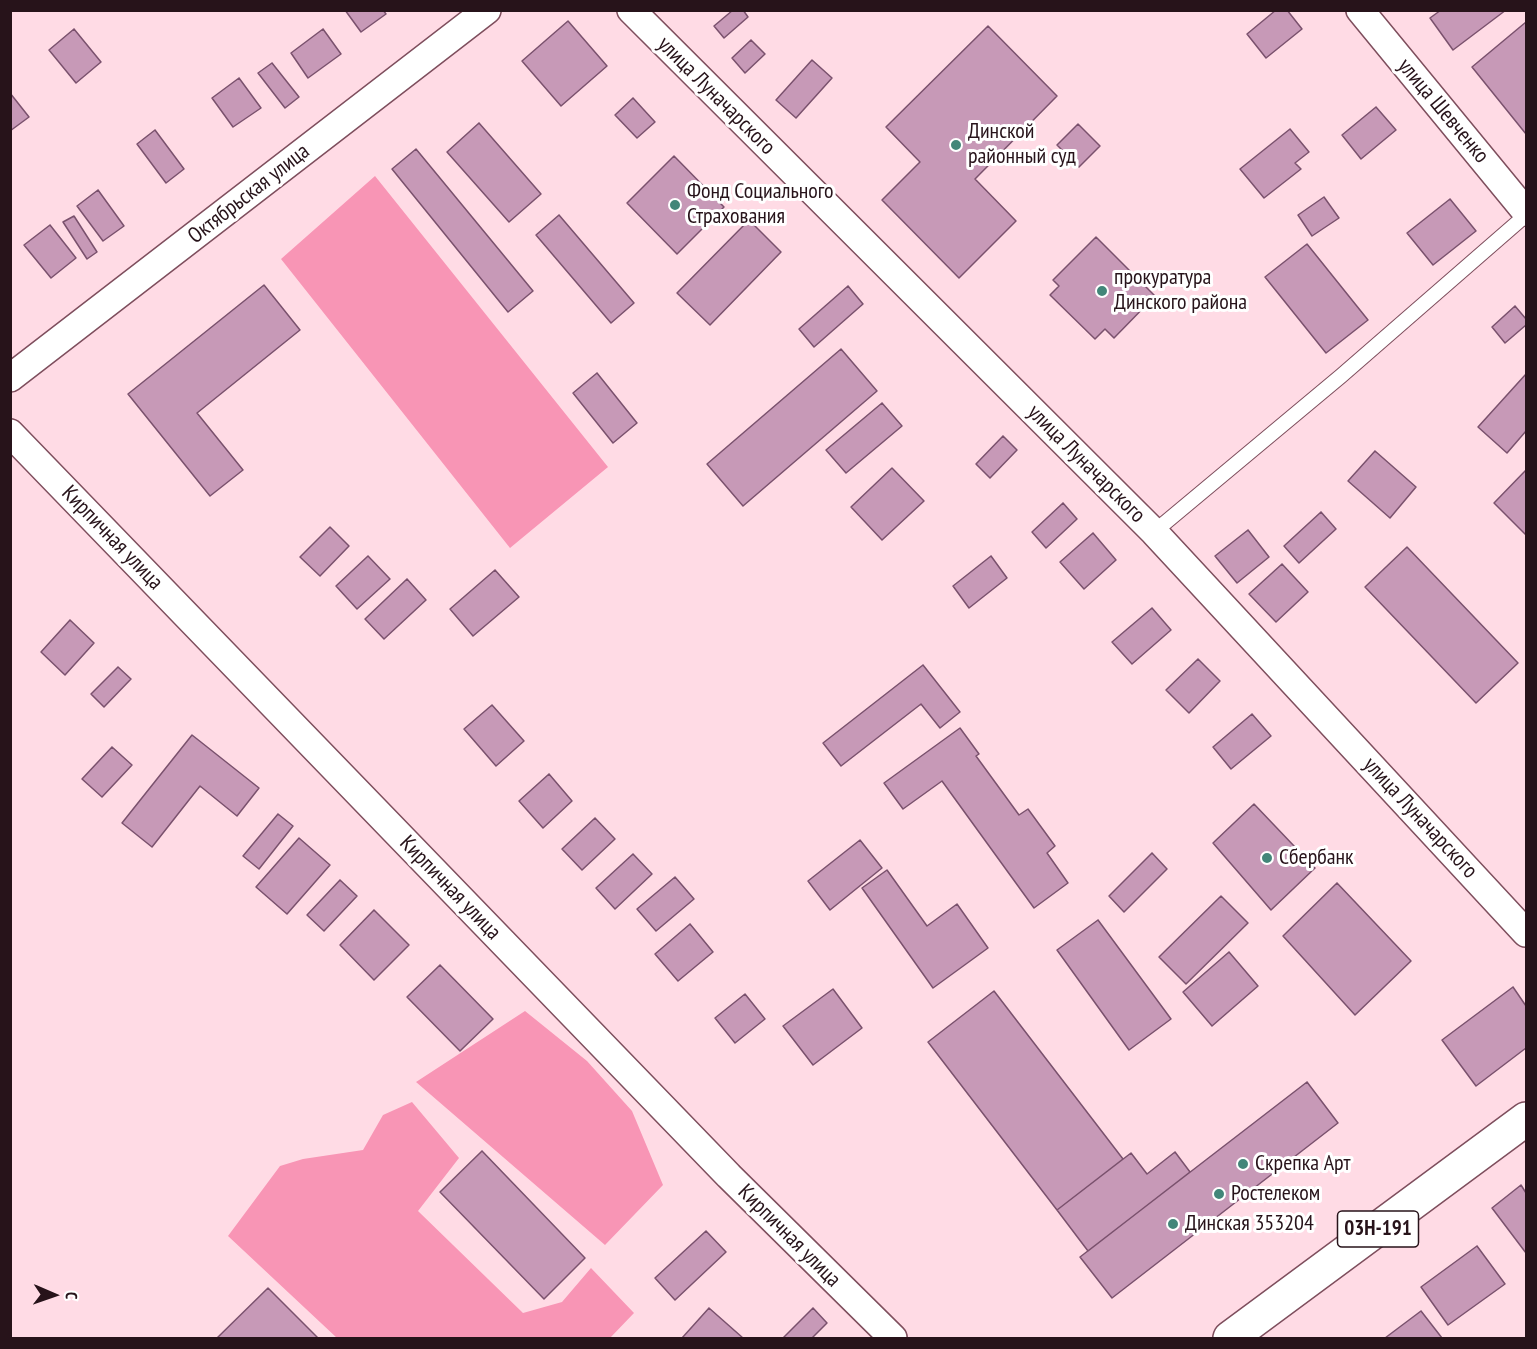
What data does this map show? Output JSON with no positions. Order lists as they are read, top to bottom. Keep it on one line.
{"streets":{"main road":["03Н-191"],"street":["улица Луначарского","улица Шевченко","Октябрьская улица","Кирпичная улица"]},"places":["Динской районный суд","Фонд Социального Страхования","прокуратура Динского района","Сбербанк","Скрепка Арт","Ростелеком","Динская 353204"],"north":"right"}
